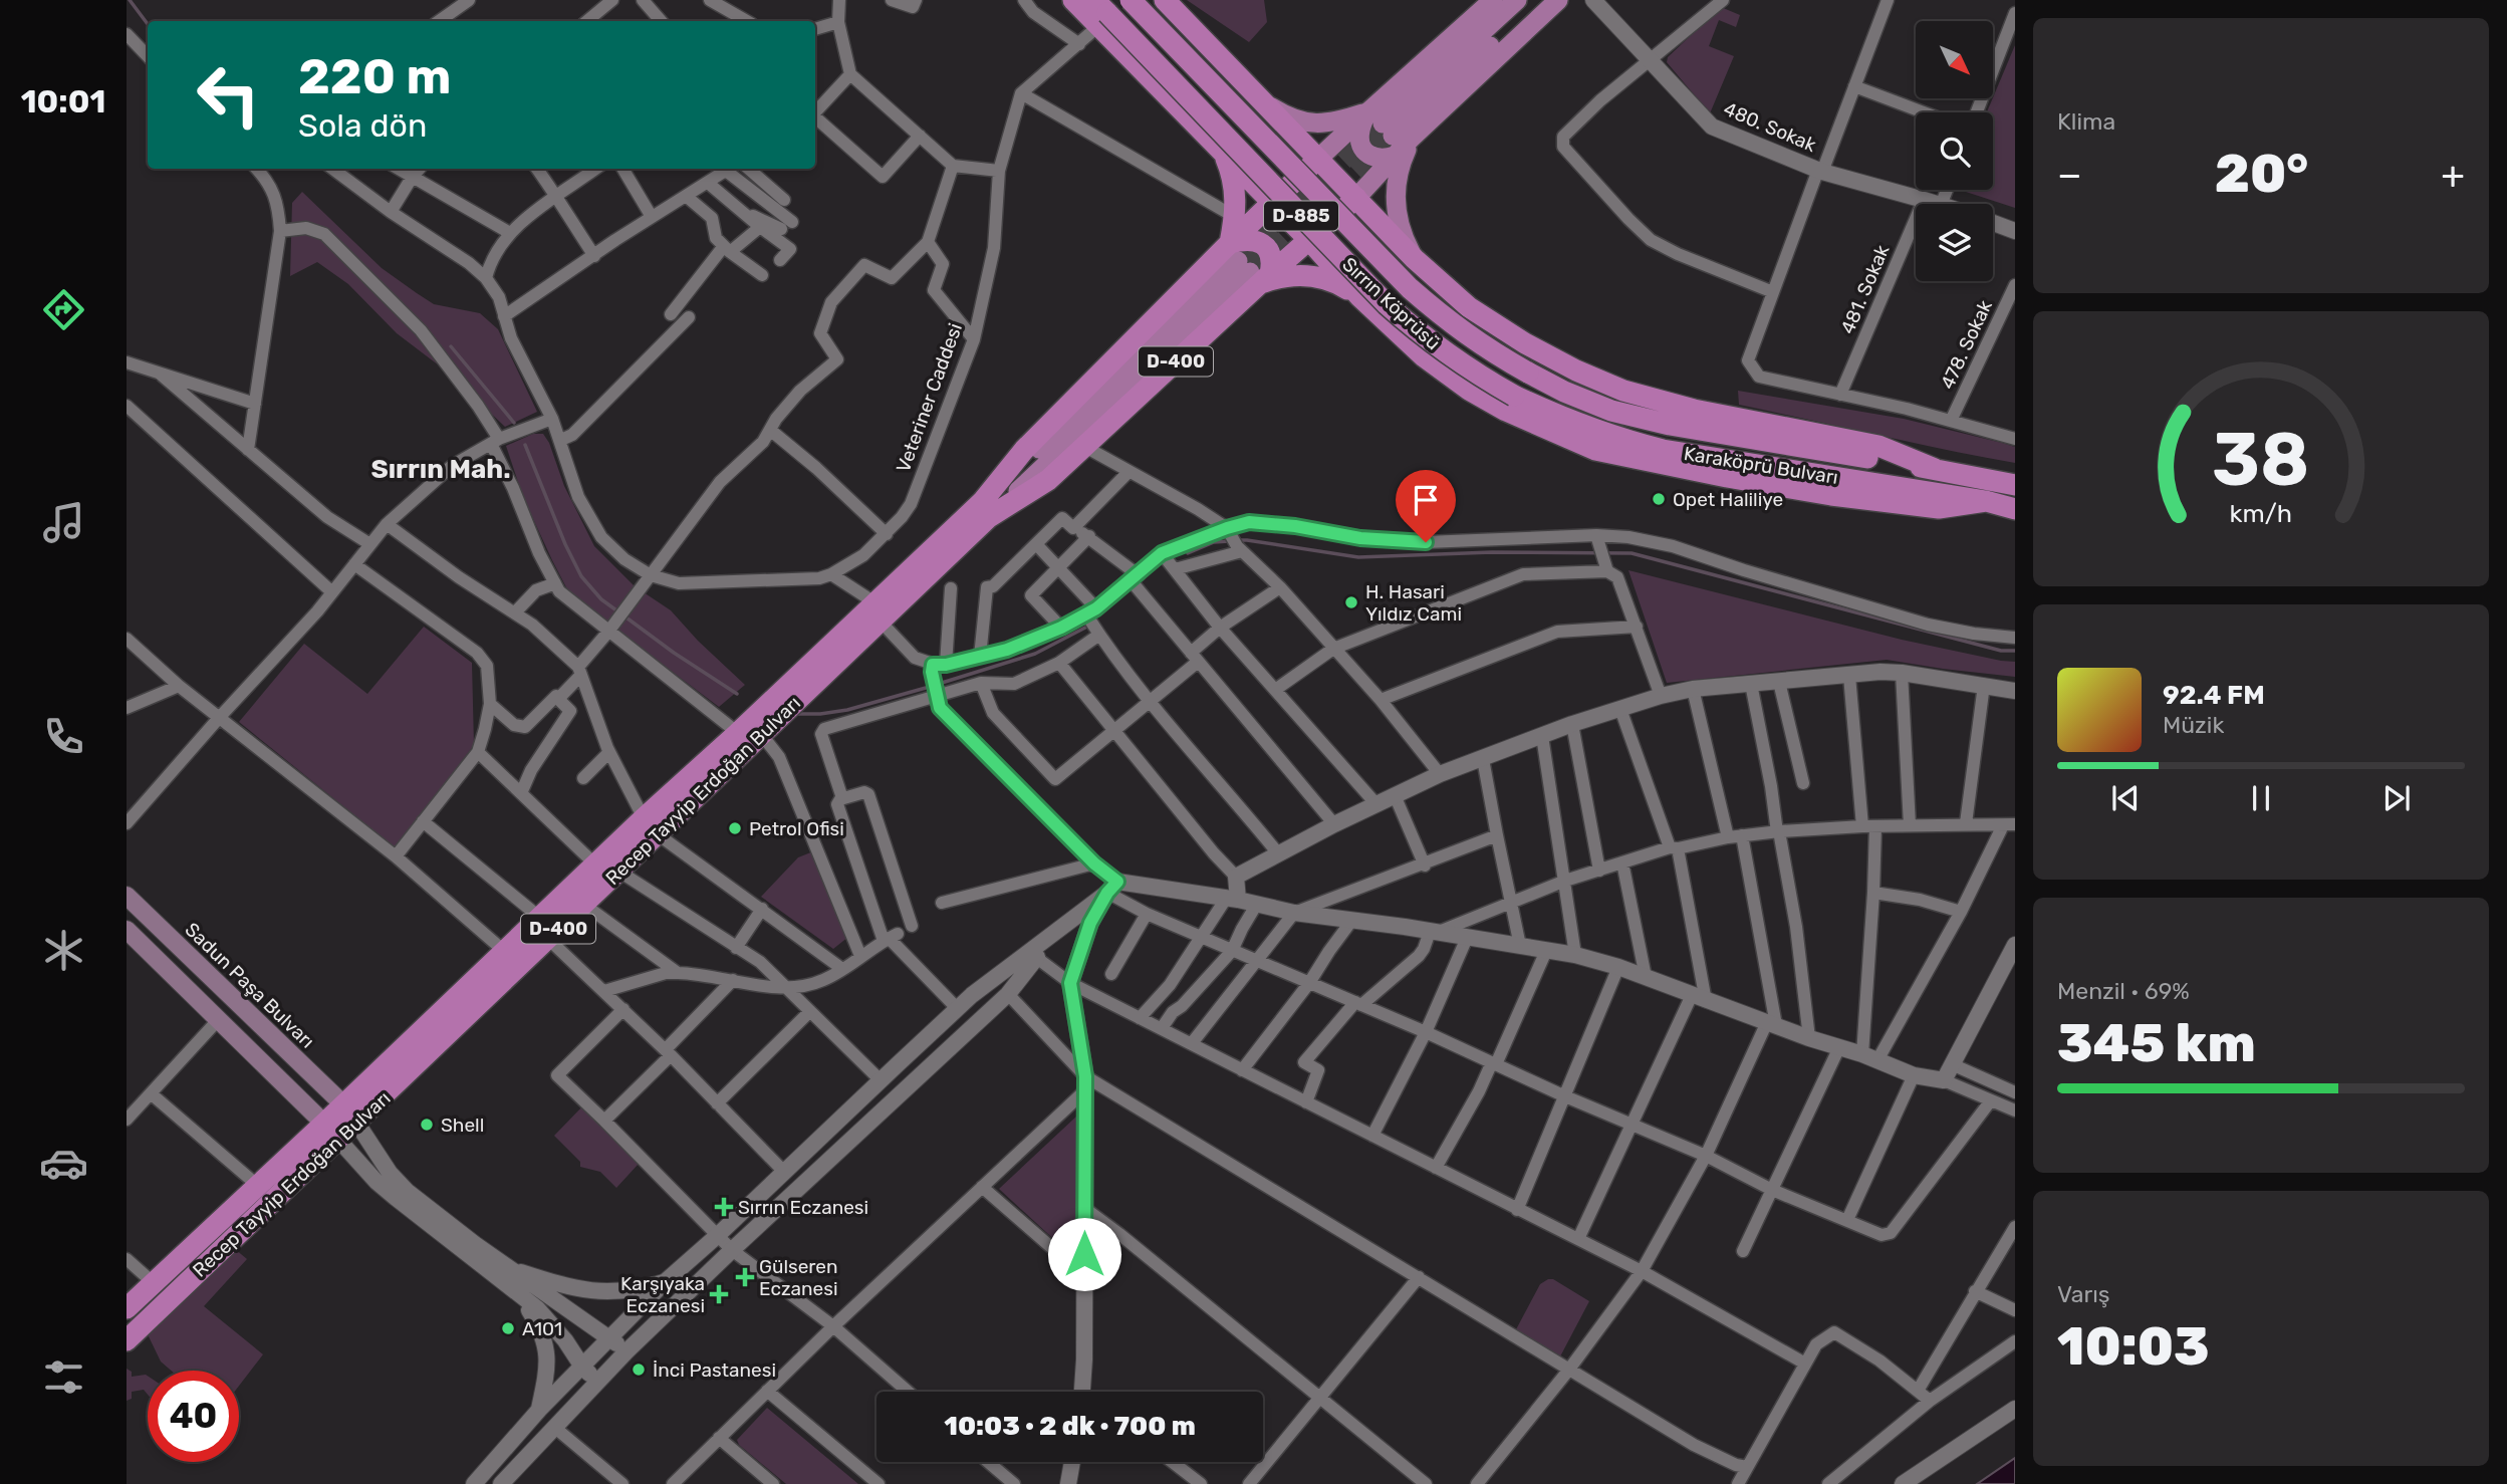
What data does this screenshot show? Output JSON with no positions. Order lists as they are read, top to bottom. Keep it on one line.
{"streets":{"highway":["D-885","Sırrın Köprüsü","D-400","Karaköprü Bulvarı","Recep Tayyip Erdoğan Bulvarı"],"main road":["Sadun Paşa Bulvarı"],"street":["480. Sokak","481. Sokak","478. Sokak","Veteriner Caddesi"]},"crossings":[["480. Sokak","481. Sokak"],["Sırrın Köprüsü","Karaköprü Bulvarı"],["D-400","Recep Tayyip Erdoğan Bulvarı"],["Recep Tayyip Erdoğan Bulvarı","Sadun Paşa Bulvarı"]],"districts":["Sırrın Mah."],"places":{"other":["Opet Haliliye","H. Hasari Yıldız Cami","Petrol Ofisi","Shell","A101","İnci Pastanesi"],"health":["Sırrın Eczanesi","Gülseren Eczanesi","Karşıyaka Eczanesi"]},"north":"bottom right","page":{"tabs":"10:01","tile":["Klima",["Menzil · 69%","345 km"],["Varış","10:03"]],"turn":["220 m","Sola dön"],"heat":["−","20°","+"],"song":["92.4 FM","Müzik"],"limit":"40","trip":"10:03 · 2 dk · 700 m","gauge":["38","km/h"]}}
